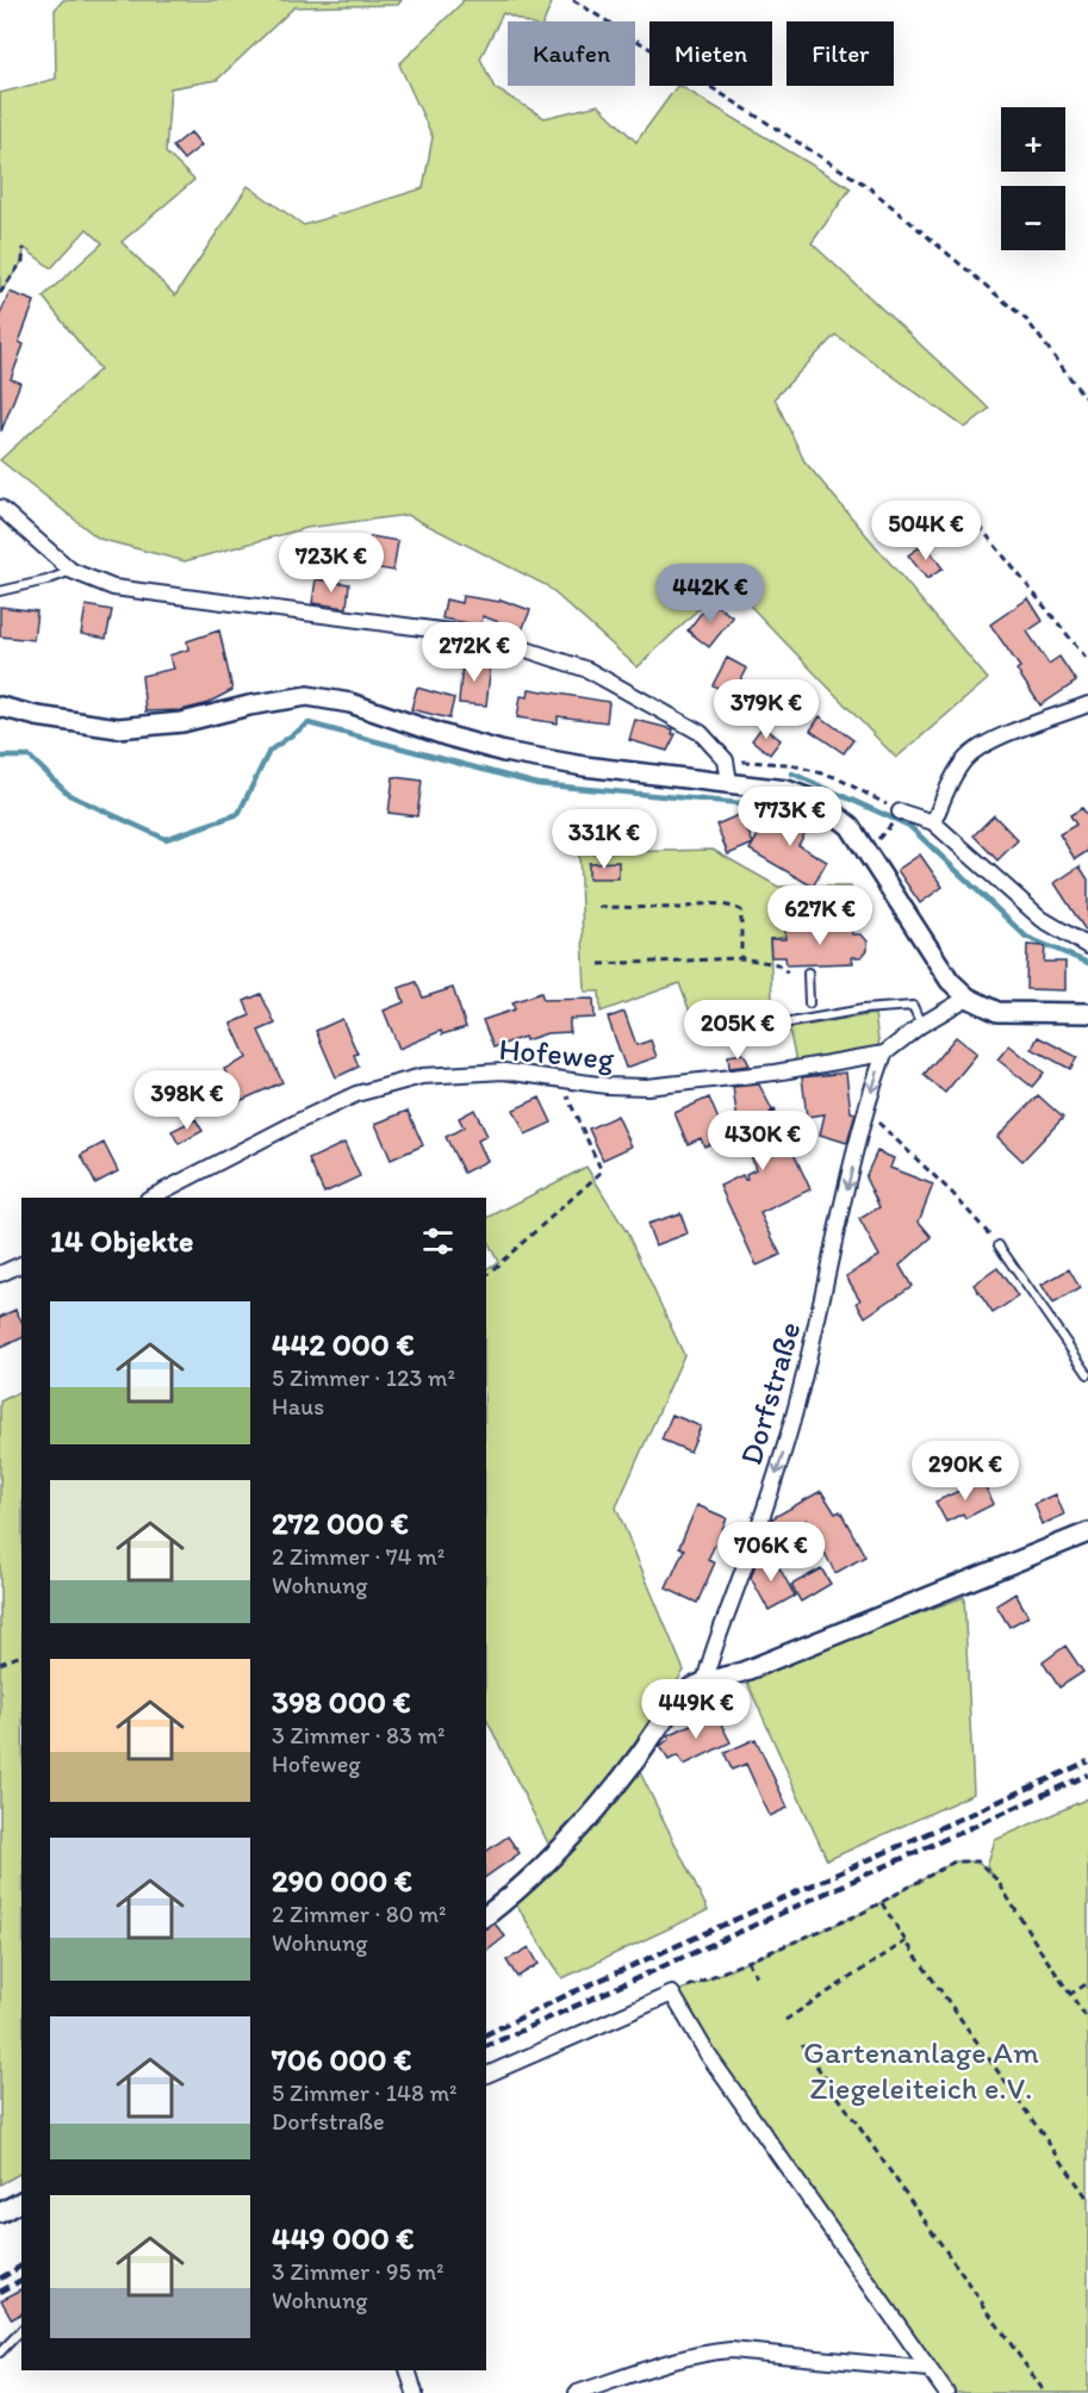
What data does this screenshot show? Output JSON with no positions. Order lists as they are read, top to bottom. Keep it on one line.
{"streets":{"street":["Hofeweg","Dorfstraße"]},"crossings":[["Hofeweg","Dorfstraße"]],"one_way":["Dorfstraße"],"parks":["Gartenanlage Am Ziegeleiteich e.V."],"page":{"chip":["Kaufen","Mieten","Filter"],"map_buttons":["+","−"],"price":["504K €","723K €","442K €","272K €","379K €","773K €","331K €","627K €","205K €","398K €","430K €","290K €","706K €","449K €"],"heading":"14 Objekte","list":[{"name":"442 000 €","note":"5 Zimmer · 123 m² · Haus"},{"name":"272 000 €","note":"2 Zimmer · 74 m² · Wohnung"},{"name":"398 000 €","note":"3 Zimmer · 83 m² · Hofeweg"},{"name":"290 000 €","note":"2 Zimmer · 80 m² · Wohnung"},{"name":"706 000 €","note":"5 Zimmer · 148 m² · Dorfstraße"},{"name":"449 000 €","note":"3 Zimmer · 95 m² · Wohnung"}]}}
